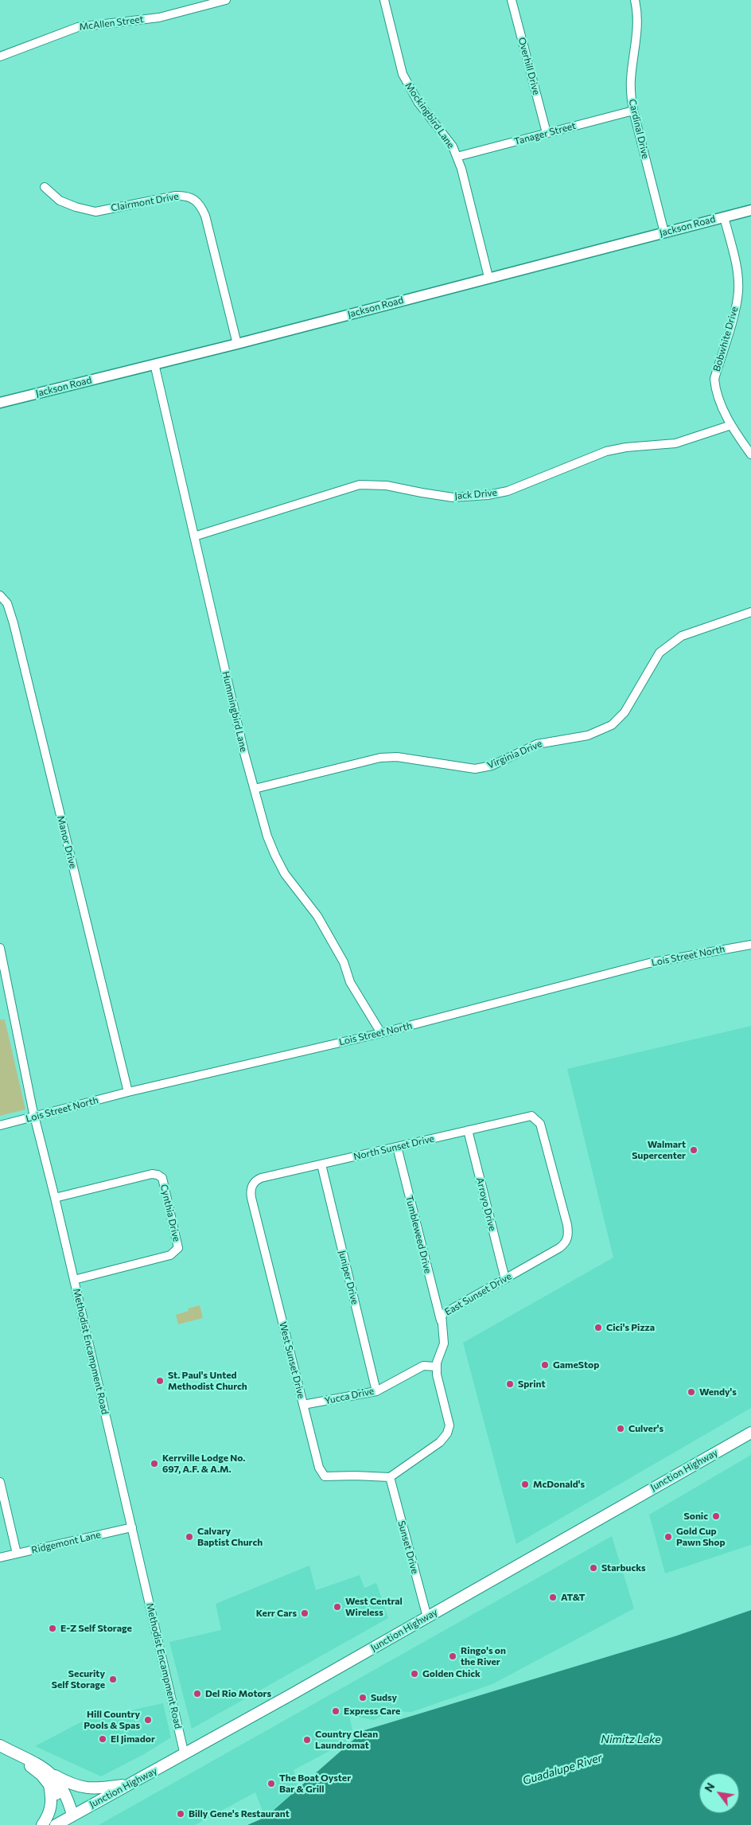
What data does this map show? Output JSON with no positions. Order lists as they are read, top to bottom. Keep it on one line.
{"streets":{"main road":["Junction Highway"],"street":["McAllen Street","Overhill Drive","Mockingbird Lane","Cardinal Drive","Tanager Street","Clairmont Drive","Jackson Road","Bobwhite Drive","Jack Drive","Hummingbird Lane","Virginia Drive","Manor Drive","Lois Street North","North Sunset Drive","Arroyo Drive","Cynthia Drive","Tumbleweed Drive","Juniper Drive","East Sunset Drive","Methodist Encampment Road","West Sunset Drive","Yucca Drive","Ridgemont Lane","Sunset Drive"]},"crossings":[["Overhill Drive","Tanager Street"],["Mockingbird Lane","Tanager Street"],["Mockingbird Lane","Jackson Road"],["Cardinal Drive","Tanager Street"],["Cardinal Drive","Jackson Road"],["Clairmont Drive","Jackson Road"],["Jackson Road","Bobwhite Drive"],["Jackson Road","Hummingbird Lane"],["Bobwhite Drive","Jack Drive"],["Jack Drive","Hummingbird Lane"],["Hummingbird Lane","Virginia Drive"],["Hummingbird Lane","Lois Street North"],["Manor Drive","Lois Street North"],["Lois Street North","Methodist Encampment Road"],["North Sunset Drive","Arroyo Drive"],["North Sunset Drive","Tumbleweed Drive"],["North Sunset Drive","Juniper Drive"],["North Sunset Drive","East Sunset Drive"],["North Sunset Drive","West Sunset Drive"],["Arroyo Drive","East Sunset Drive"],["Cynthia Drive","Methodist Encampment Road"],["Tumbleweed Drive","East Sunset Drive"],["Juniper Drive","Yucca Drive"],["East Sunset Drive","West Sunset Drive"],["East Sunset Drive","Yucca Drive"],["East Sunset Drive","Sunset Drive"],["Methodist Encampment Road","Junction Highway"],["Methodist Encampment Road","Ridgemont Lane"],["West Sunset Drive","Yucca Drive"],["West Sunset Drive","Sunset Drive"],["Junction Highway","Sunset Drive"]],"water":["Nimitz Lake","Guadalupe River"],"places":["Walmart Supercenter","Cici's Pizza","GameStop","St. Paul's Unted Methodist Church","Sprint","Wendy's","Culver's","Kerrville Lodge No. 697, A.F. & A.M.","McDonald's","Sonic","Calvary Baptist Church","Gold Cup Pawn Shop","Starbucks","AT&T","West Central Wireless","Kerr Cars","E-Z Self Storage","Ringo's on the River","Golden Chick","Security Self Storage","Del Rio Motors","Sudsy","Express Care","Hill Country Pools & Spas","El Jimador","Country Clean Laundromat","The Boat Oyster Bar & Grill","Billy Gene's Restaurant"],"north":"top left"}
